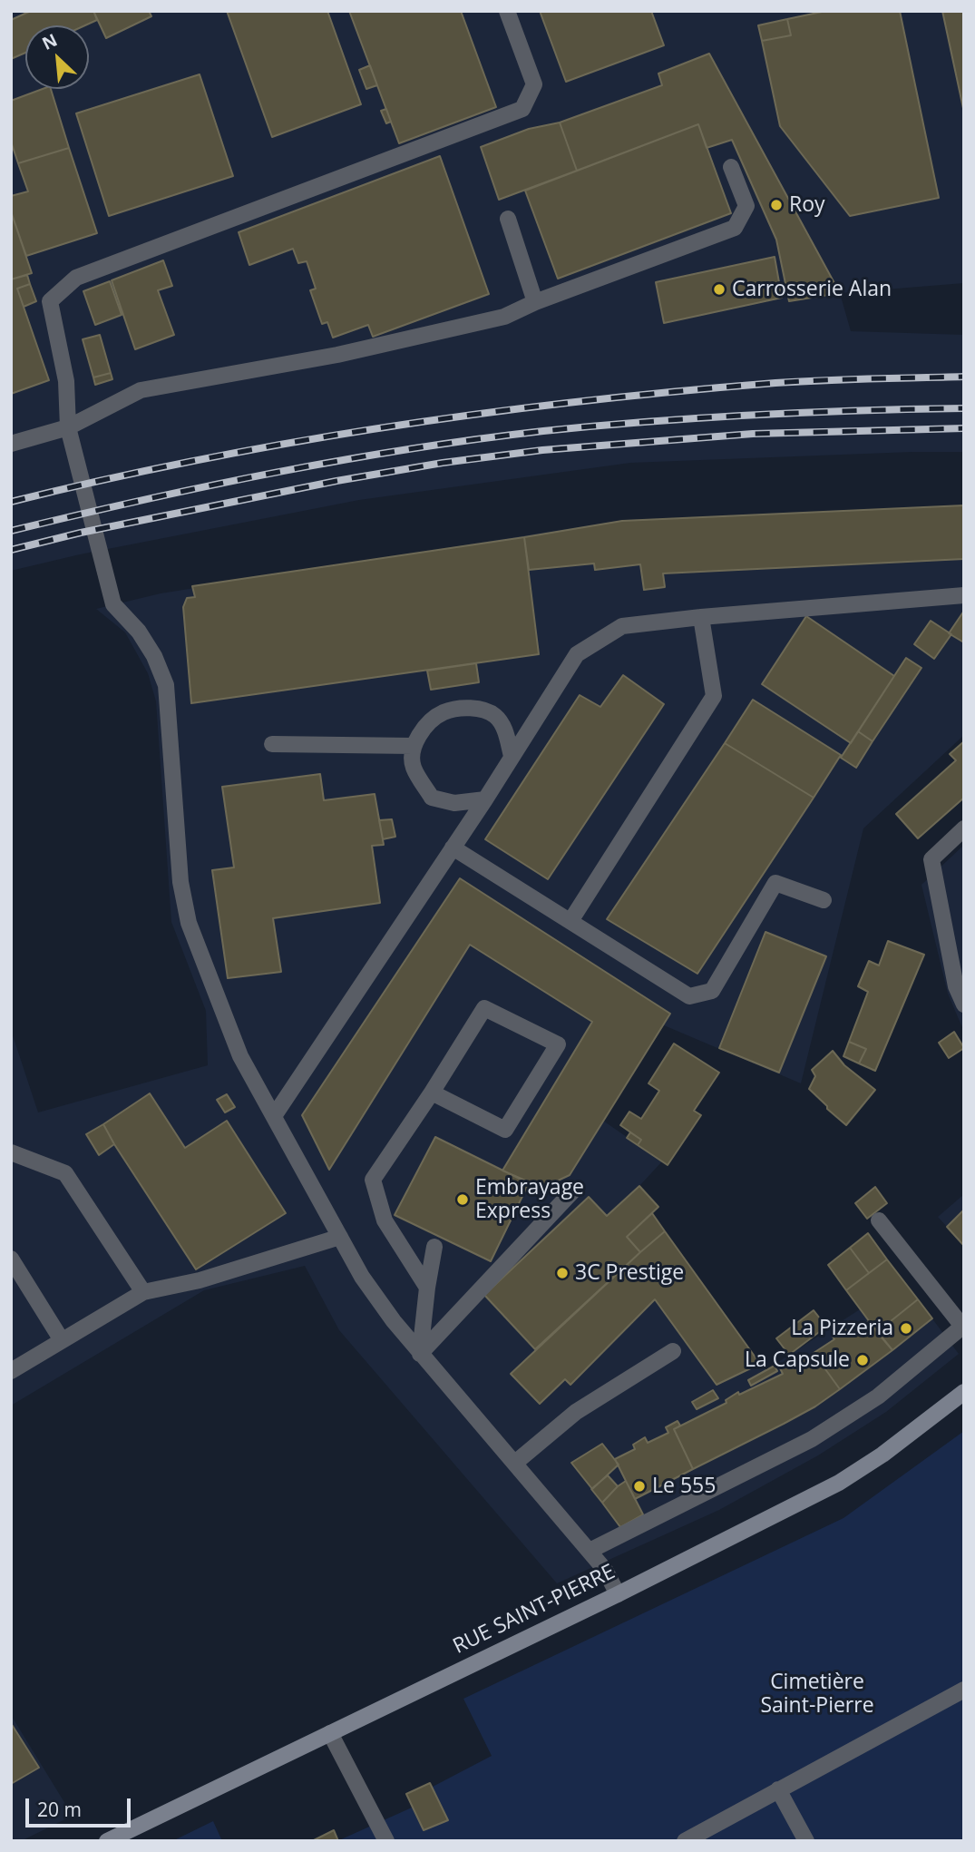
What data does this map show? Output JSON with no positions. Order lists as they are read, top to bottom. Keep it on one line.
{"streets":{"main road":["RUE SAINT-PIERRE"]},"parks":["Cimetière Saint-Pierre"],"places":["Roy","Carrosserie Alan","Embrayage Express","3C Prestige","La Pizzeria","La Capsule","Le 555"],"scale_bar":"20 m","north":"top left"}
